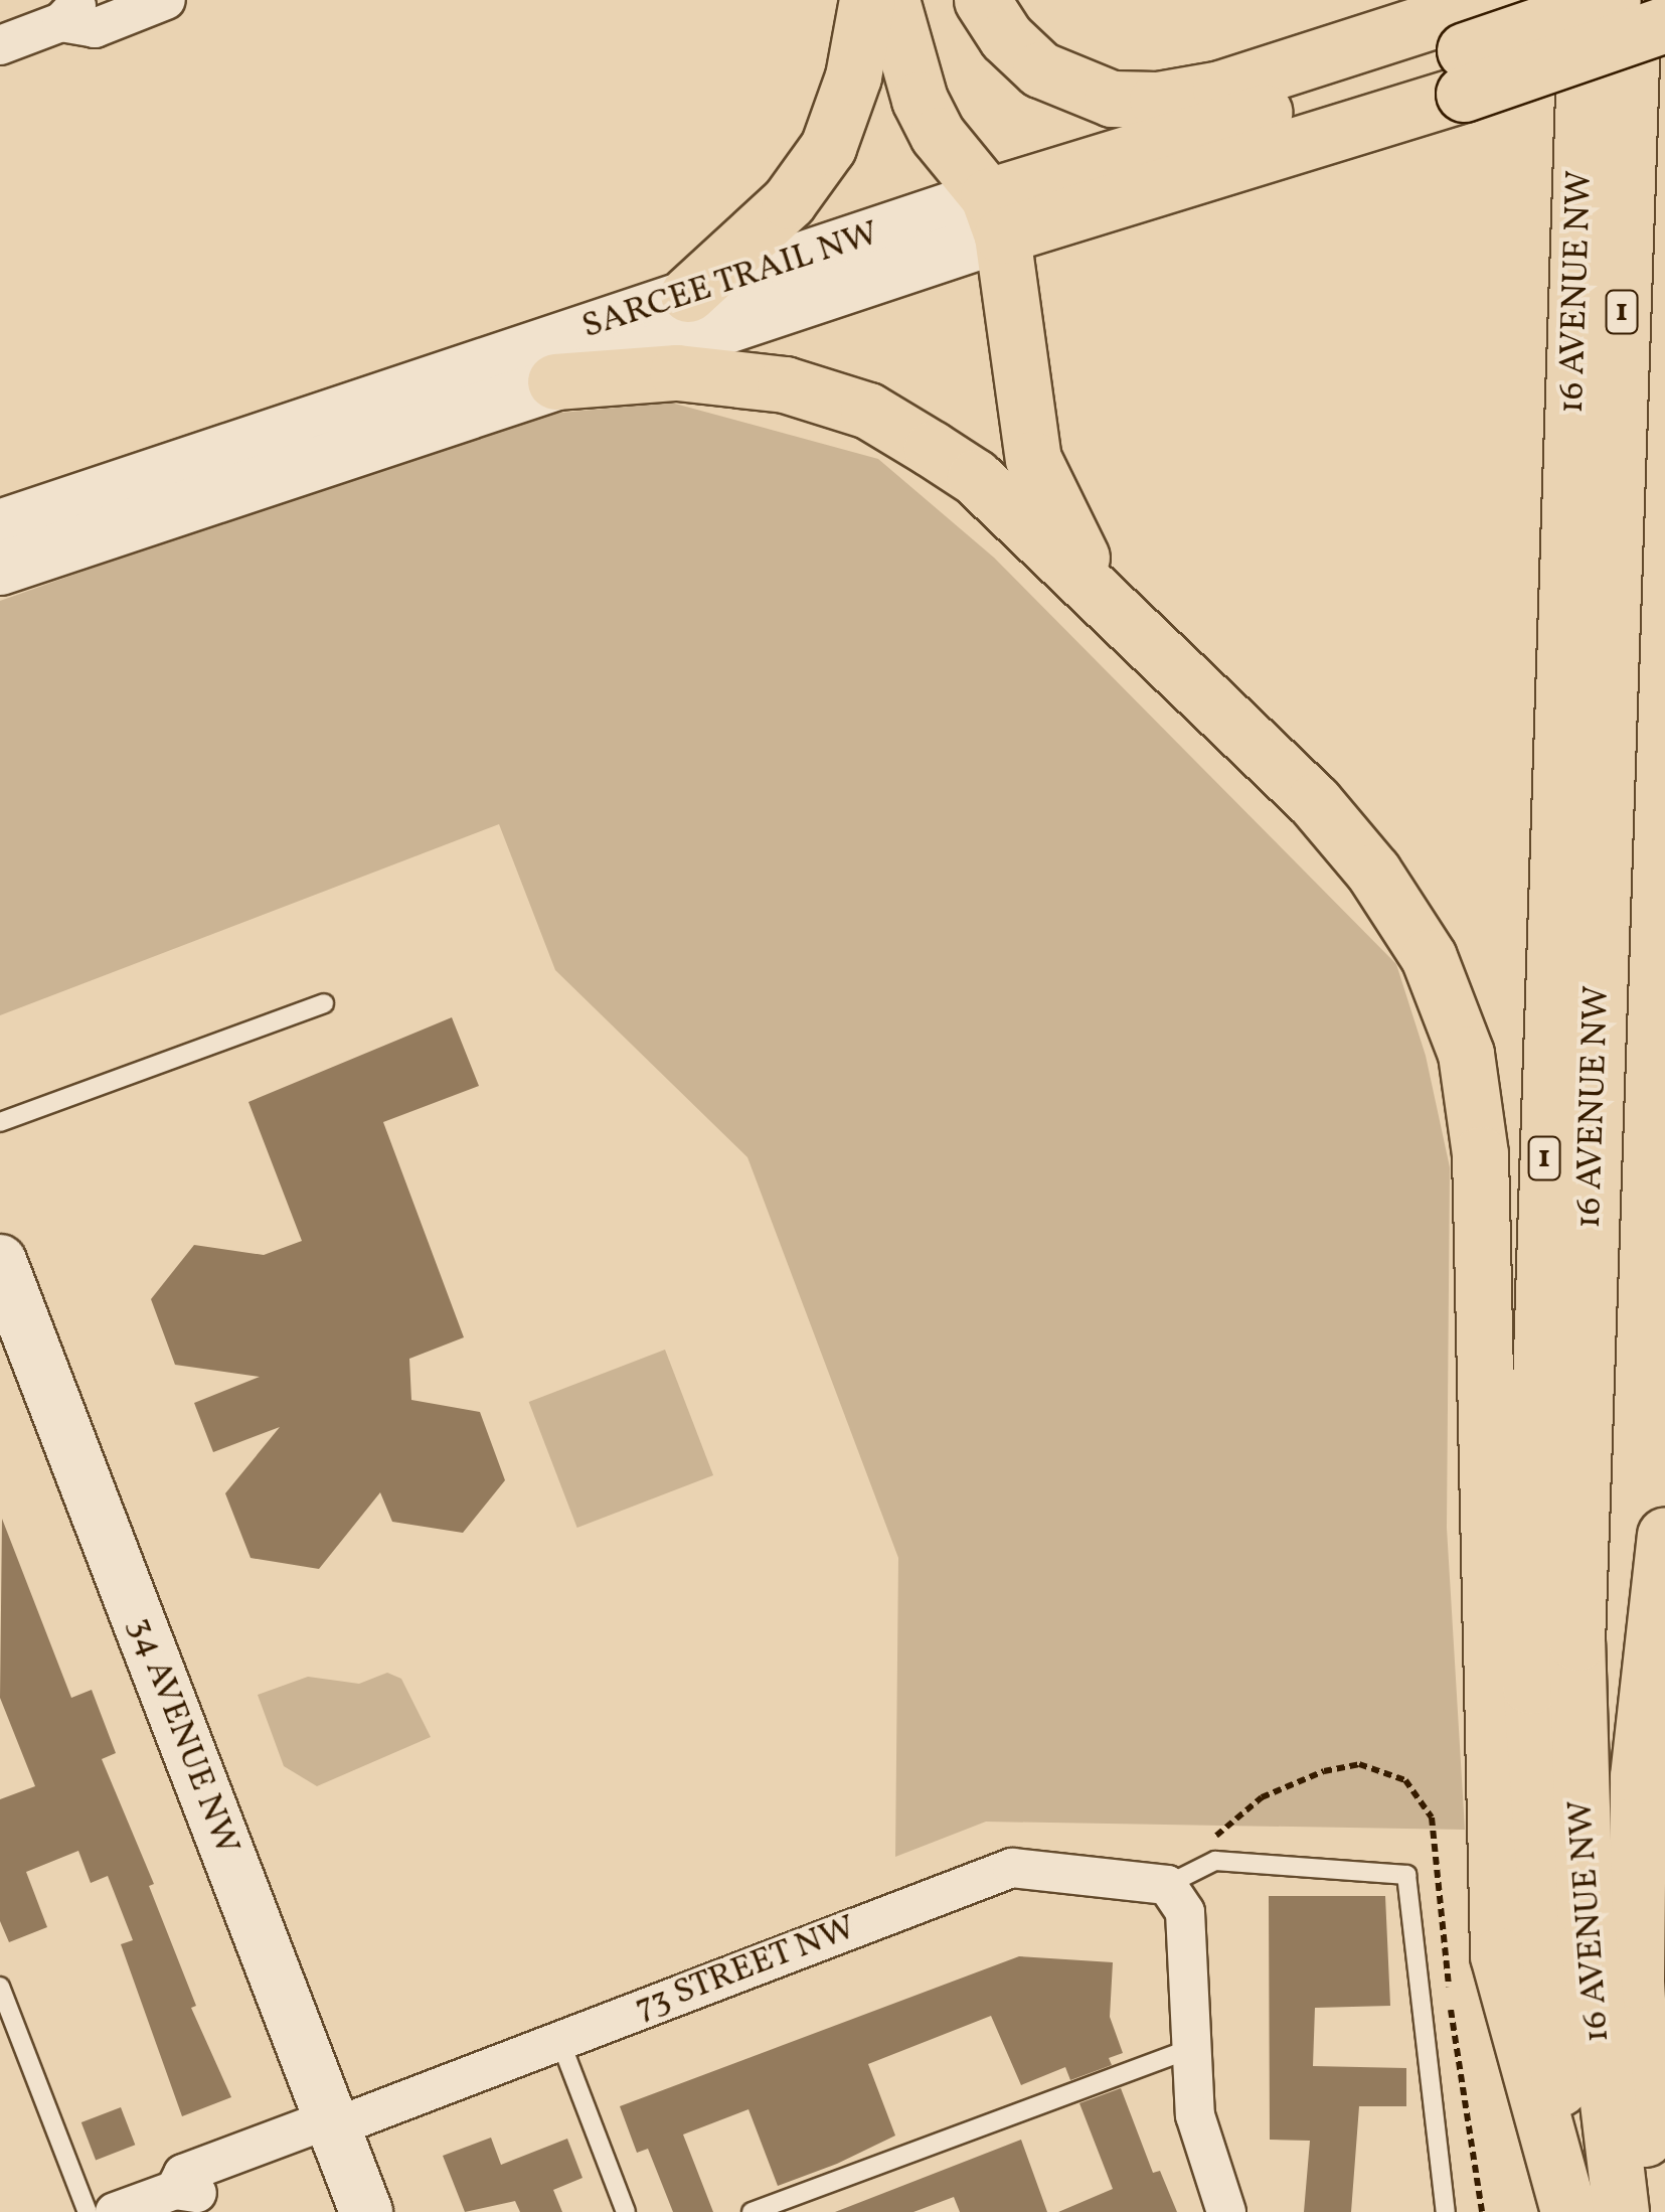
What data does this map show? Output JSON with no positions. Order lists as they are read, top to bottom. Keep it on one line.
{"streets":{"highway":["SARCEE TRAIL NW","16 AVENUE NW","1"],"street":["34 AVENUE NW","73 STREET NW"]},"crossings":[["34 AVENUE NW","73 STREET NW"]]}
